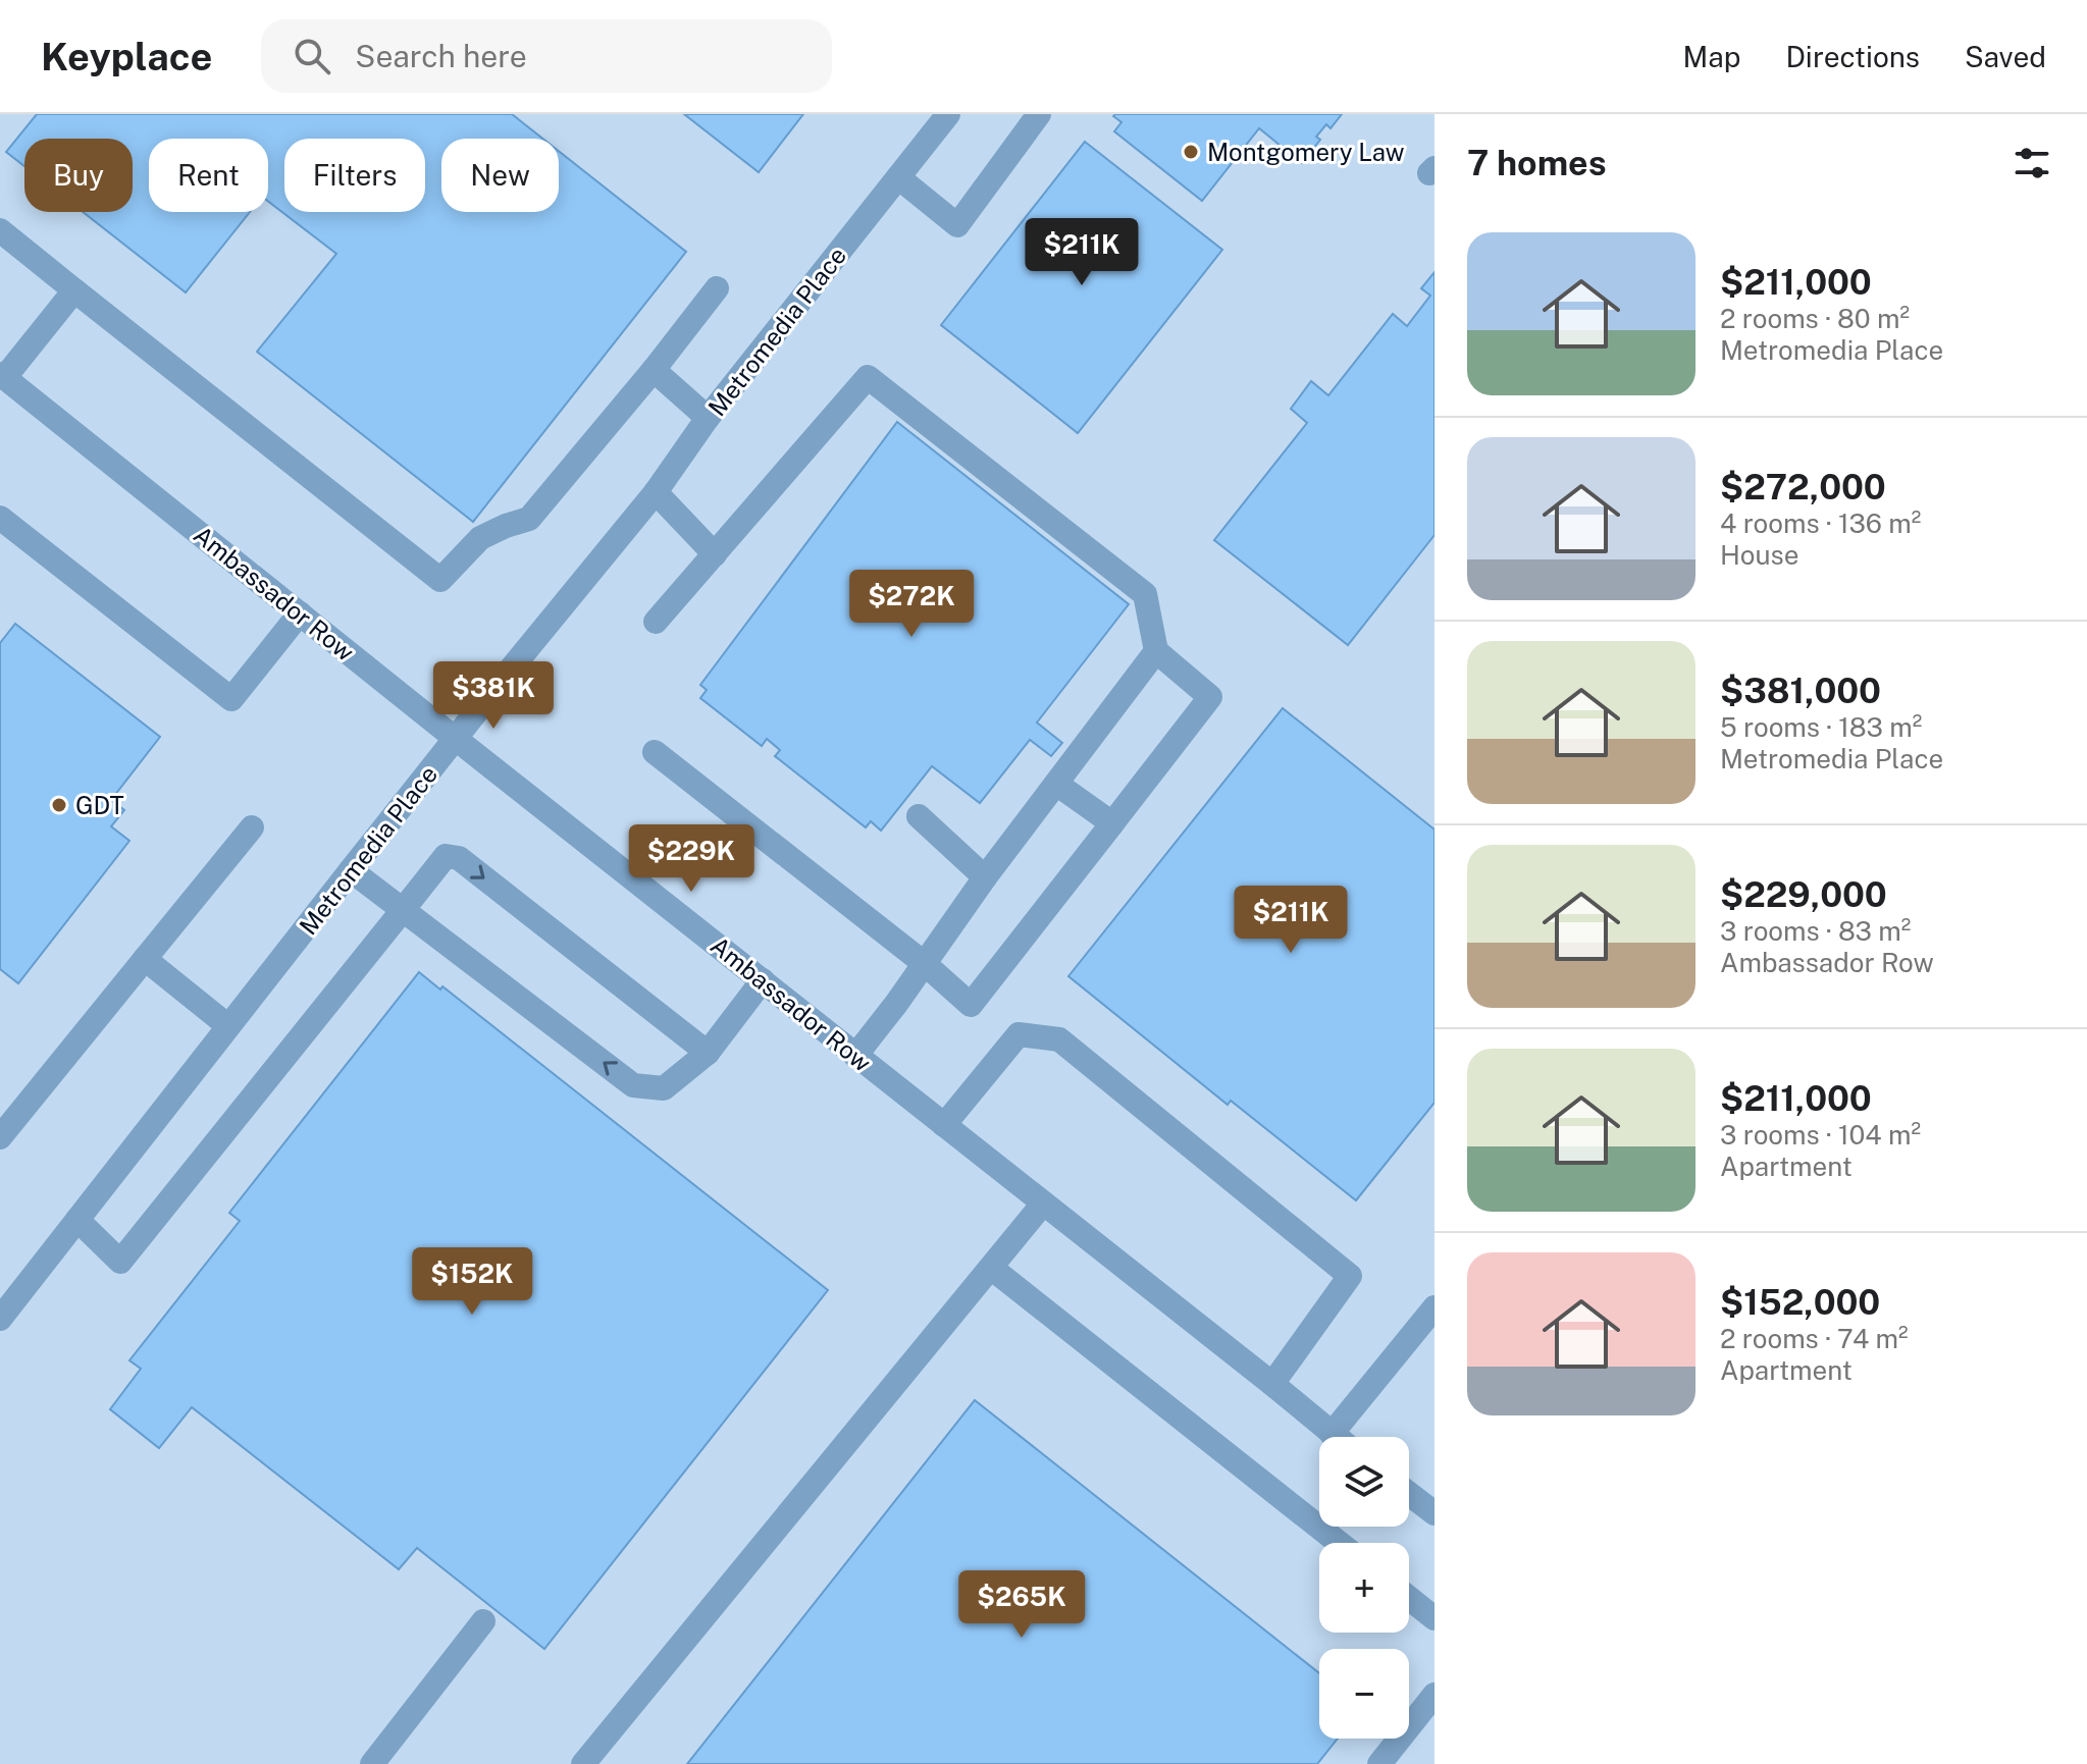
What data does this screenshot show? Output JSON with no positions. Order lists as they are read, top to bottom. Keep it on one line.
{"streets":{"street":["Metromedia Place","Ambassador Row"]},"crossings":[["Metromedia Place","Ambassador Row"]],"places":["Montgomery Law","GDT"],"page":{"header":"Keyplace","search":"Search here","nav":["Map","Directions","Saved"],"heading":"7 homes","chip":["Buy","Rent","Filters","New"],"list":[{"name":"$211,000","note":"2 rooms · 80 m² · Metromedia Place"},{"name":"$272,000","note":"4 rooms · 136 m² · House"},{"name":"$381,000","note":"5 rooms · 183 m² · Metromedia Place"},{"name":"$229,000","note":"3 rooms · 83 m² · Ambassador Row"},{"name":"$211,000","note":"3 rooms · 104 m² · Apartment"},{"name":"$152,000","note":"2 rooms · 74 m² · Apartment"}],"price":["$211K","$272K","$381K","$229K","$211K","$152K","$265K"],"map_buttons":["+","−"]}}
